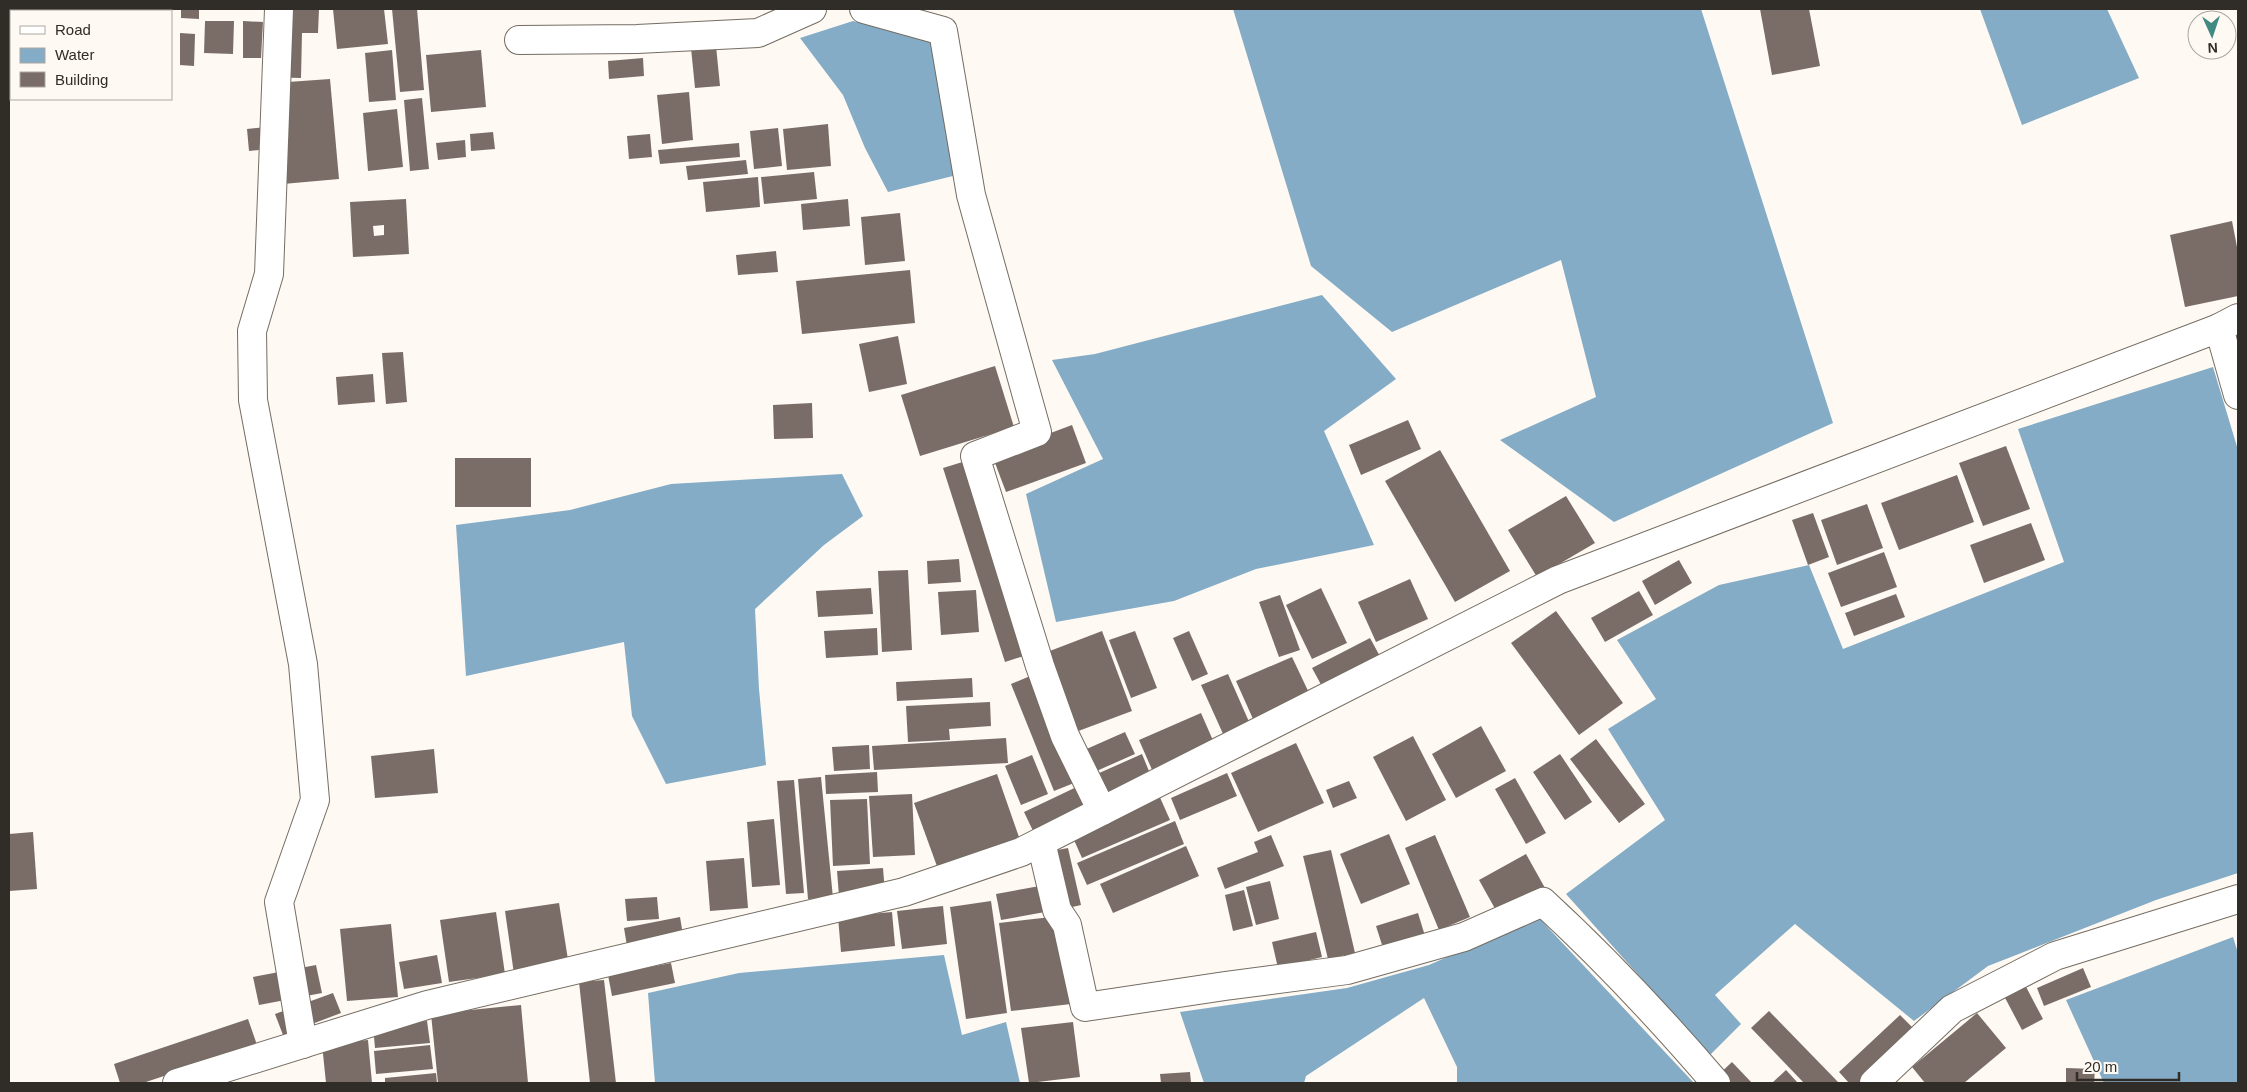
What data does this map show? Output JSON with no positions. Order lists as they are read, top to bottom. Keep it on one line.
{"legend":["Road","Water","Building"],"scale_bar":"20 m","north":"bottom"}
